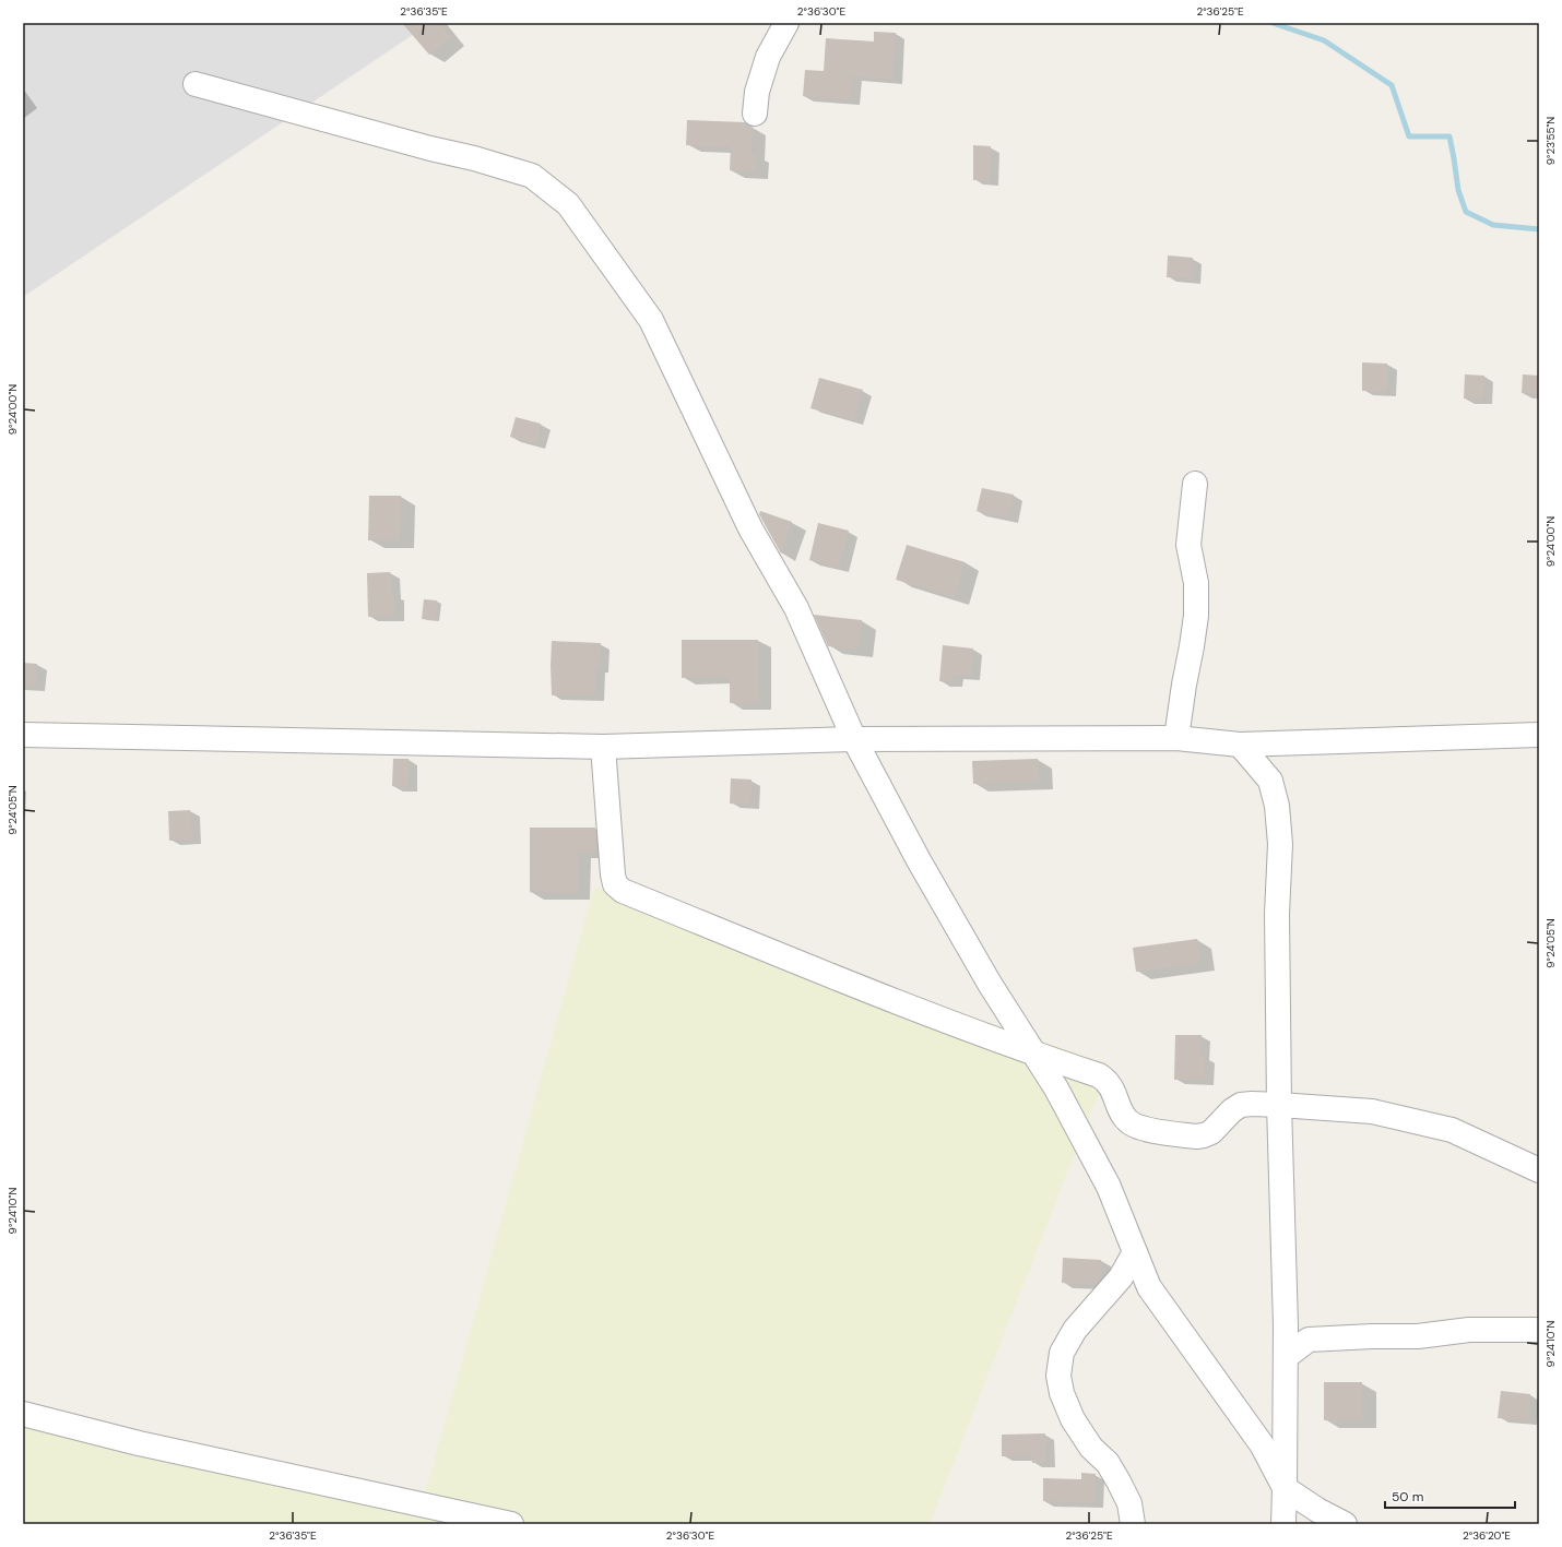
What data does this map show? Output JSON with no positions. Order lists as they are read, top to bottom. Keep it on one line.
{"scale_bar":"50 m","coordinates":["2°36'35\"E","2°36'30\"E","2°36'25\"E","9°23'55\"N","9°24'00\"N","9°24'05\"N","9°24'10\"N","2°36'20\"E"]}
